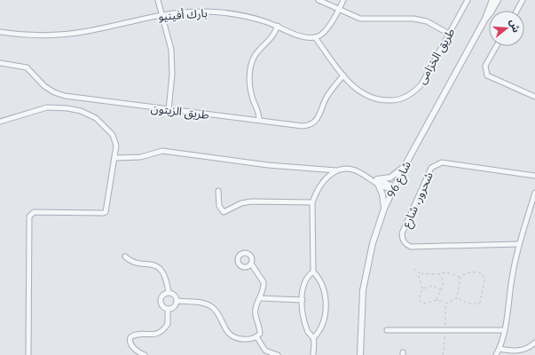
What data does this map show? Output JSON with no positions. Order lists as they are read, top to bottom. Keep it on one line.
{"streets":{"street":["بارك أفينيو","طريق الخزامى","طريق الزيتون","شارع 96","شحرور، شارع"]},"crossings":[["بارك أفينيو","طريق الخزامى"],["بارك أفينيو","طريق الزيتون"],["طريق الخزامى","طريق الزيتون"]],"north":"right"}
